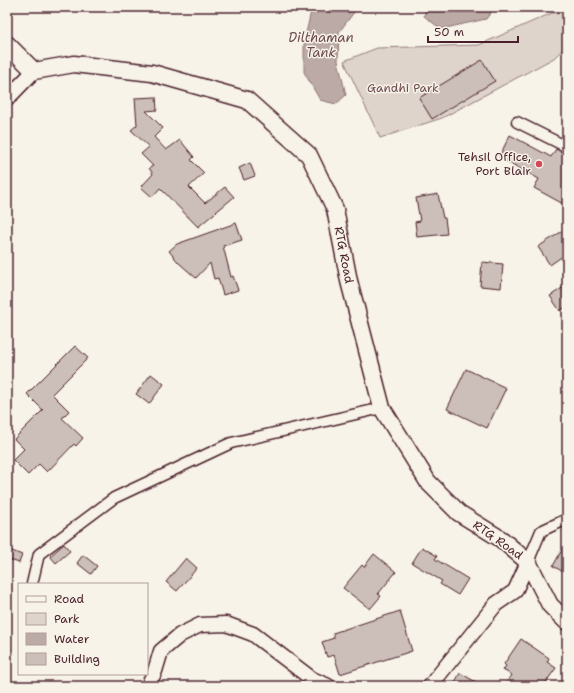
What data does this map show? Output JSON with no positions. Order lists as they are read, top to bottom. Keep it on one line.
{"streets":{"main road":["RTG Road"]},"water":["Dilthaman Tank"],"parks":["Gandhi Park"],"places":["Tehsil Office, Port Blair"],"legend":["Road","Park","Water","Building"],"scale_bar":"50 m"}
